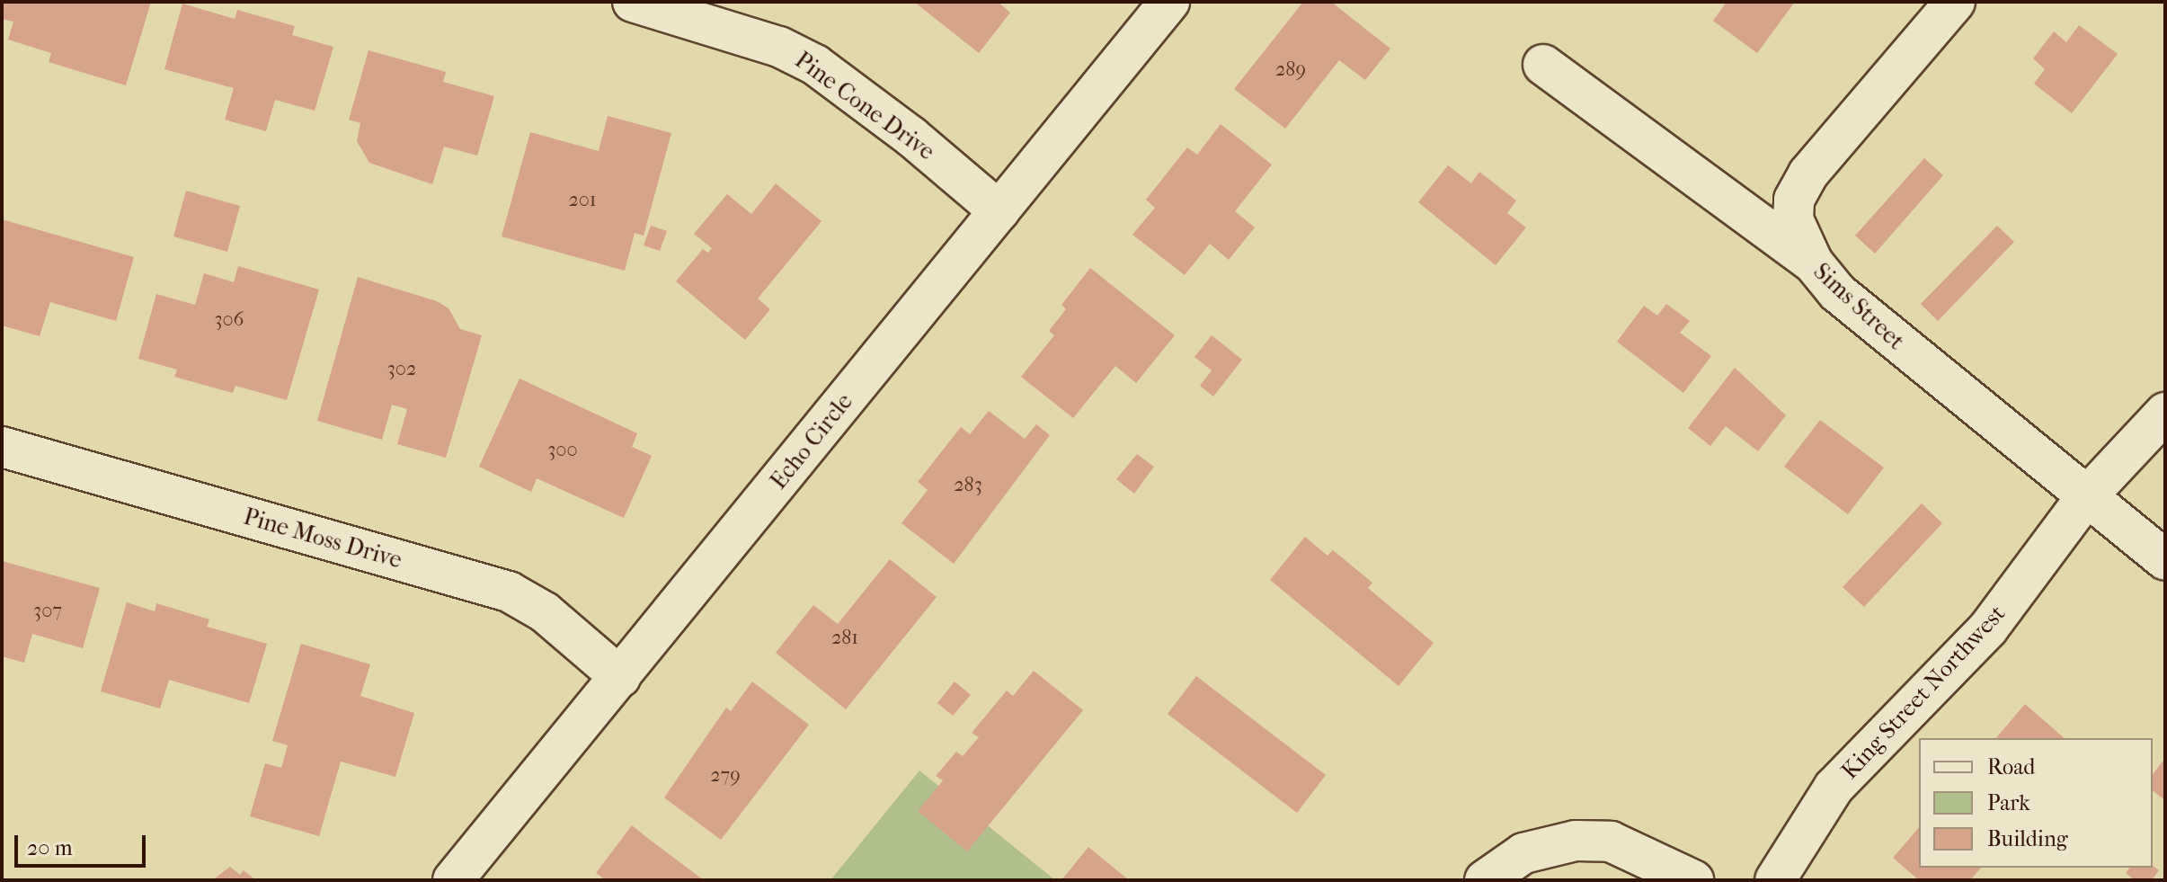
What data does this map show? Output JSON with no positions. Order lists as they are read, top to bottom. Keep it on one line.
{"streets":{"street":["Pine Cone Drive","Sims Street","Echo Circle","Pine Moss Drive","King Street Northwest"]},"crossings":[["Pine Cone Drive","Echo Circle"],["Sims Street","King Street Northwest"],["Echo Circle","Pine Moss Drive"]],"house_numbers":["289","201","306","302","300","283","307","281","279"],"legend":["Road","Park","Building"],"scale_bar":"20 m"}
